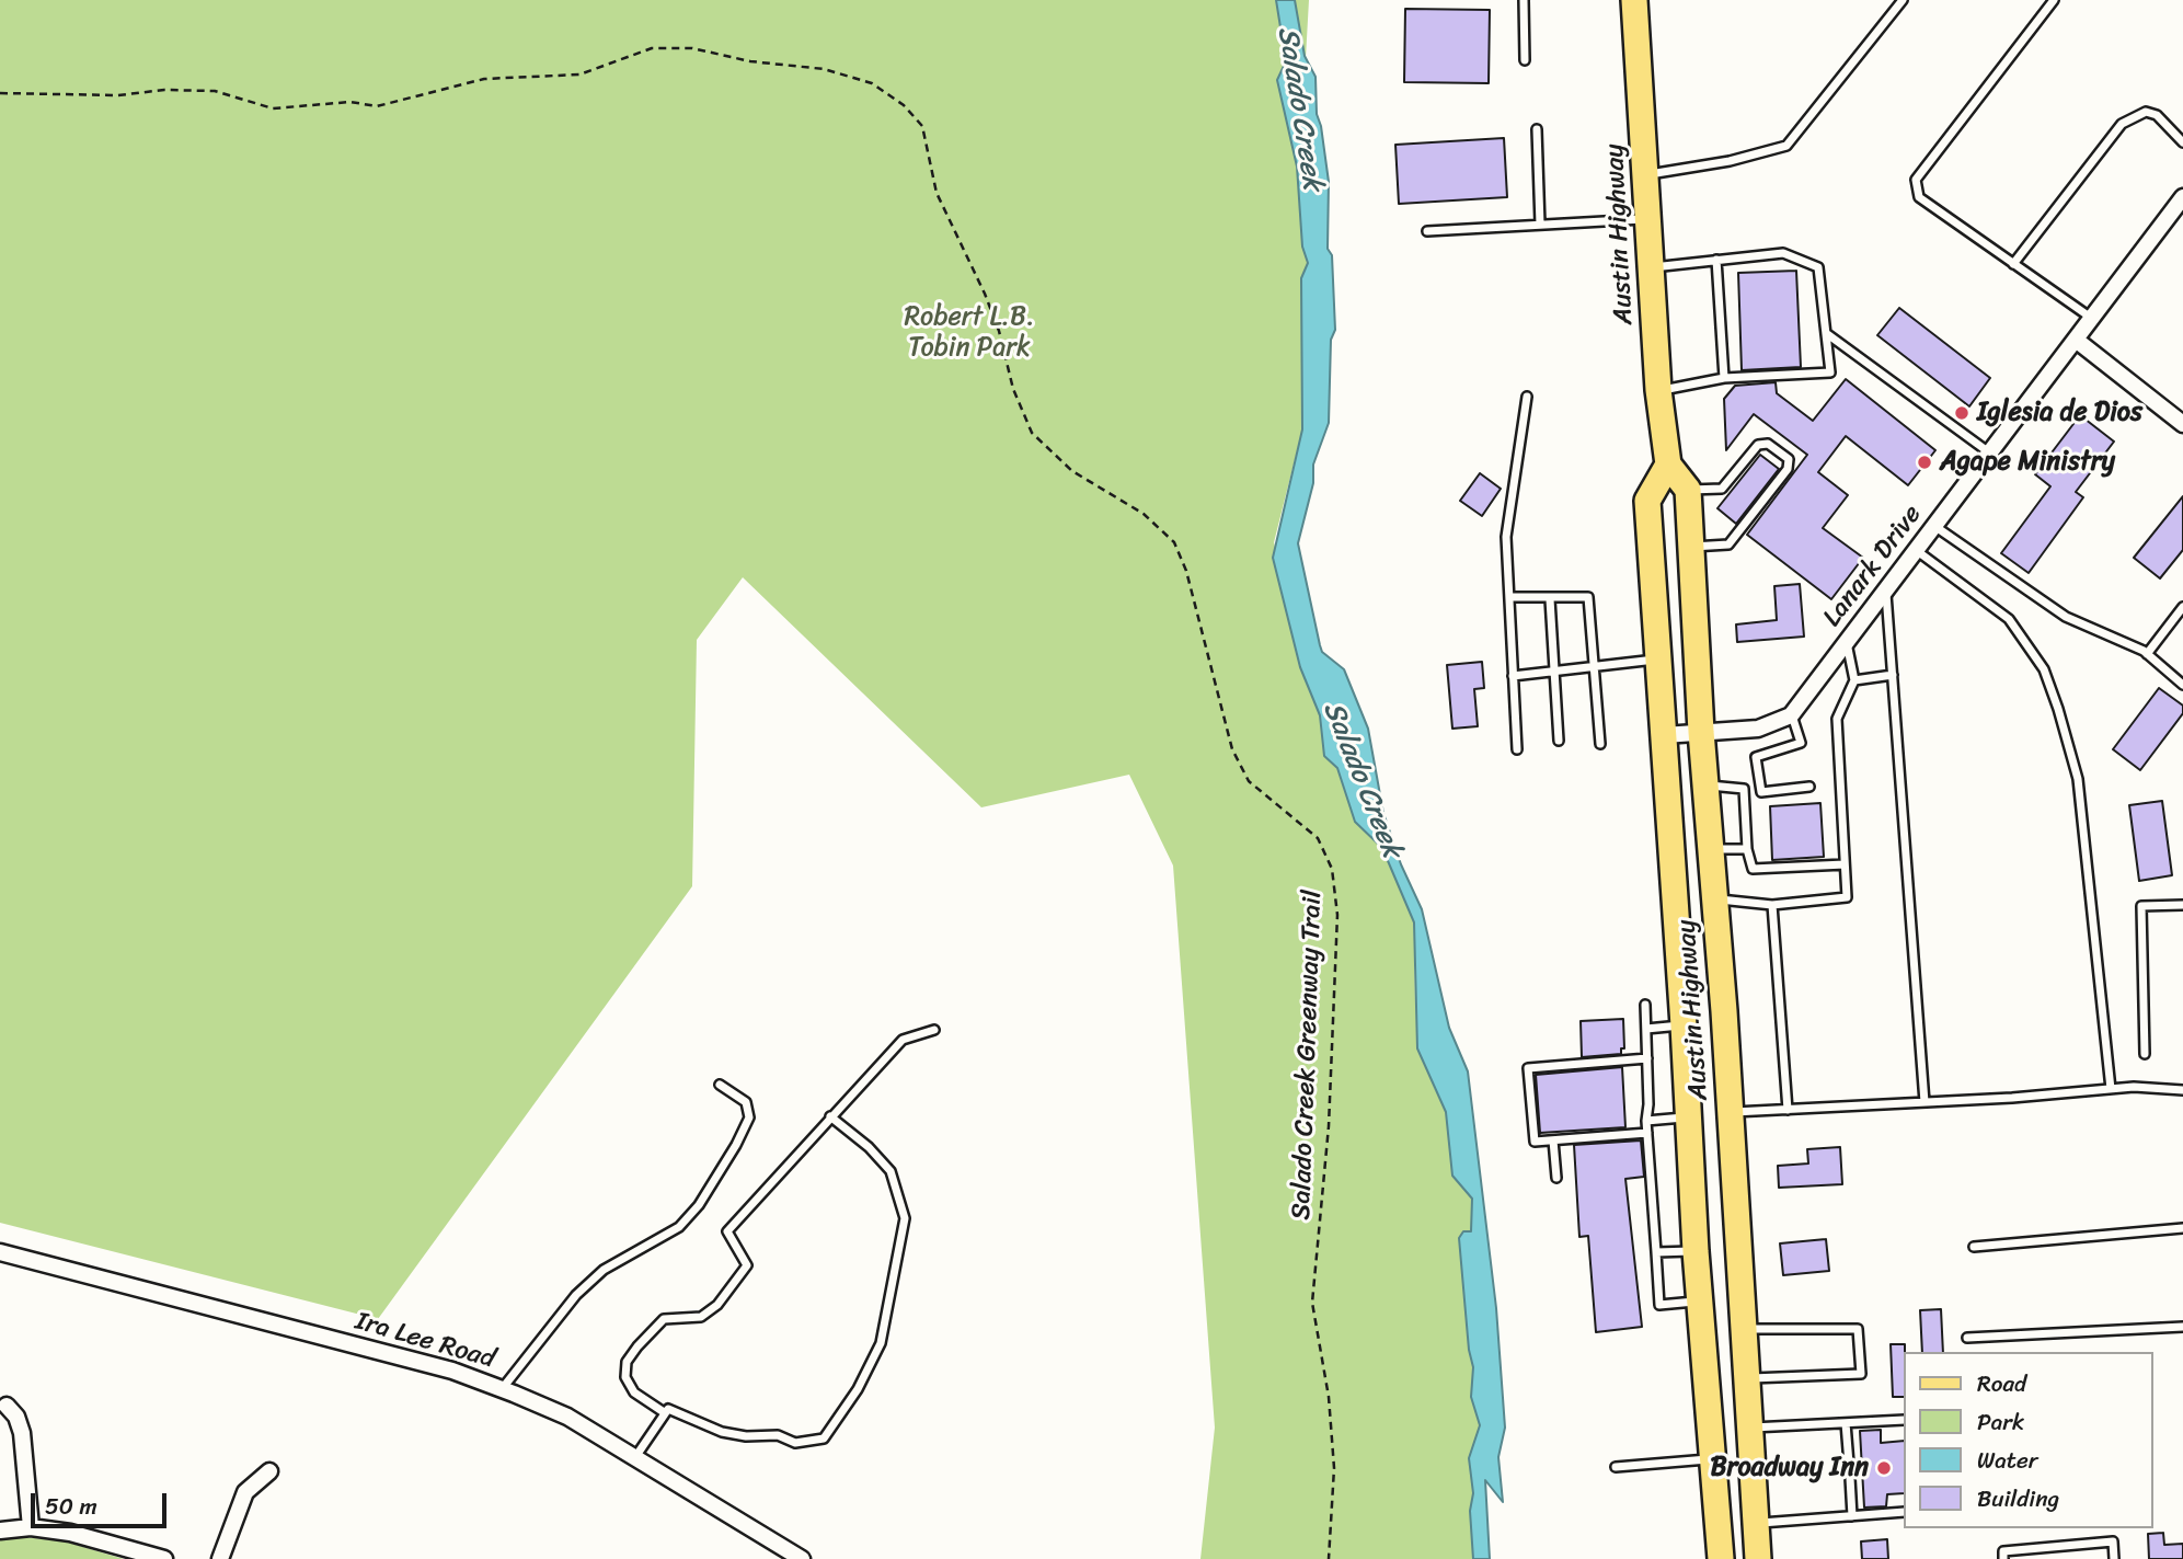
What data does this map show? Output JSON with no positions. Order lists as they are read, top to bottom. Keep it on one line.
{"streets":{"main road":["Austin Highway"],"street":["Lanark Drive","Ira Lee Road"],"path":["Salado Creek Greenway Trail"]},"water":["Salado Creek"],"parks":["Robert L.B. Tobin Park"],"places":["Iglesia de Dios","Agape Ministry","Broadway Inn"],"legend":["Road","Park","Water","Building"],"scale_bar":"50 m"}
